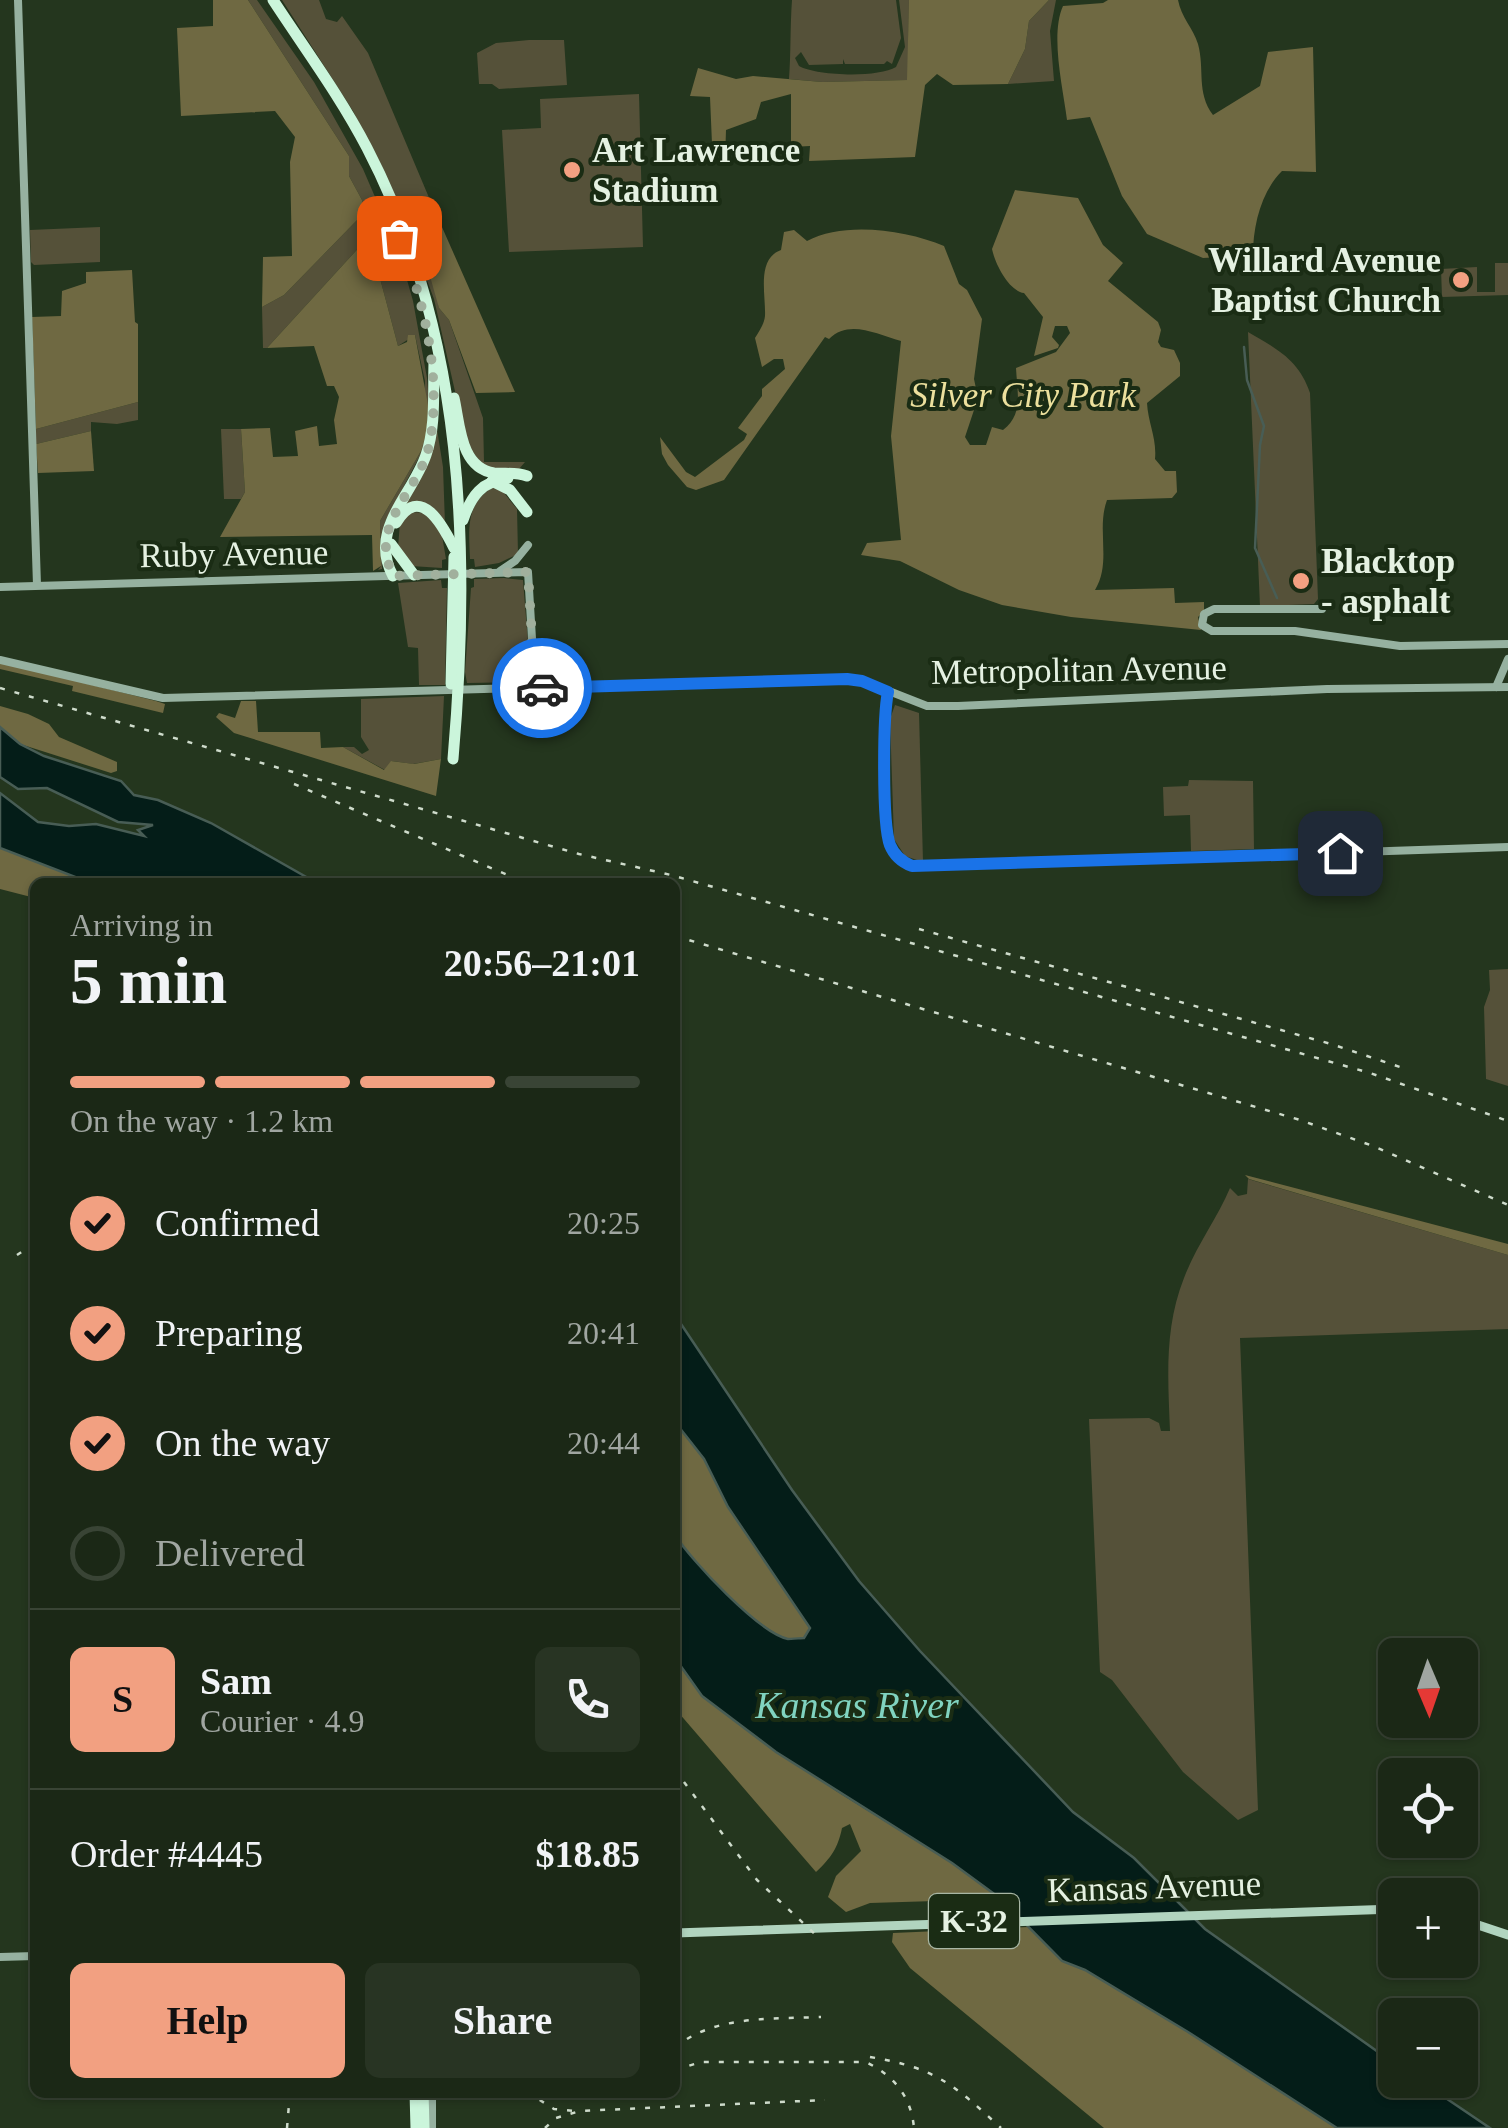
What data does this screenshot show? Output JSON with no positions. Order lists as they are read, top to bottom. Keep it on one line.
{"streets":{"main road":["Kansas Avenue","K-32"],"street":["Ruby Avenue","Metropolitan Avenue"]},"crossings":[["Ruby Avenue","Metropolitan Avenue"]],"water":["Kansas River"],"parks":["Silver City Park"],"places":["Art Lawrence Stadium","Willard Avenue Baptist Church","Blacktop - asphalt"],"north":"bottom","page":{"heading":["5 min","Arriving in","20:56–21:01"],"panel":["Sam","Courier · 4.9","Order #4445","$18.85"],"bar":"On the way · 1.2 km","list":[["Confirmed","20:25"],["Preparing","20:41"],["On the way","20:44"],"Delivered"],"map_buttons":["+","−"],"round":"S","buttons":["Help","Share"]}}
